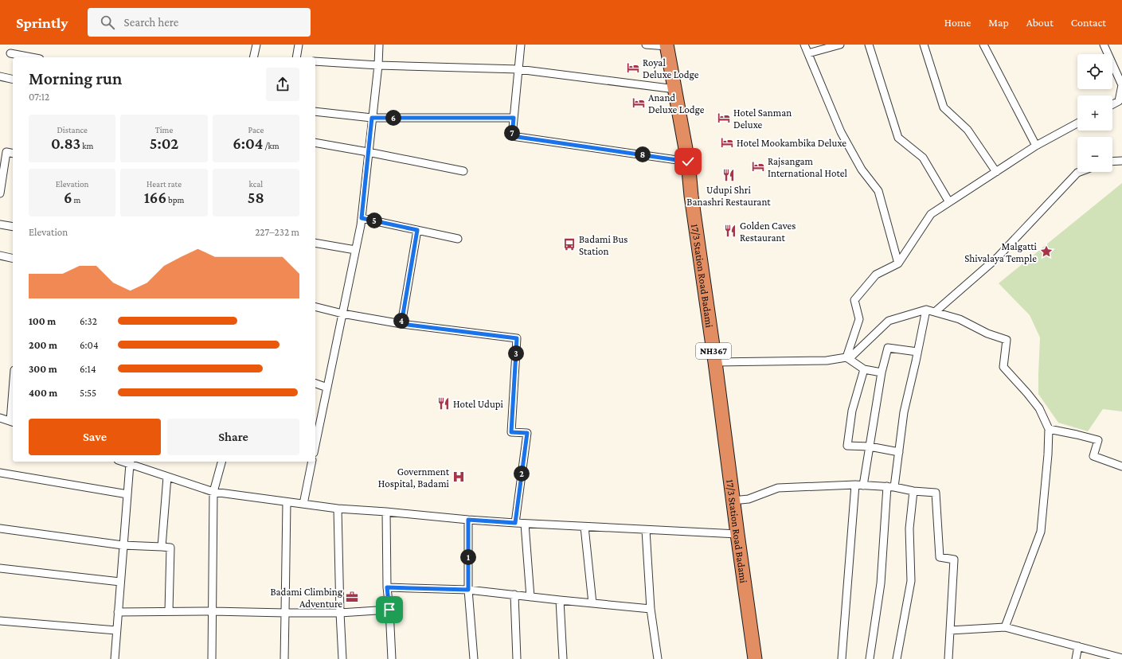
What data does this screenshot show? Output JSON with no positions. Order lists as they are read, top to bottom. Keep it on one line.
{"streets":{"highway":["17/3 Station Road Badami","NH367"]},"places":{"hotel":["Royal Deluxe Lodge","Anand Deluxe Lodge","Hotel Sanman Deluxe","Hotel Mookambika Deluxe","Rajsangam International Hotel"],"restaurant":["Udupi Shri Banashri Restaurant","Golden Caves Restaurant","Hotel Udupi"],"bus stop":["Badami Bus Station"],"place":["Malgatti Shivalaya Temple"],"hospital":["Government Hospital, Badami"],"office":["Badami Climbing Adventure"]},"page":{"header":"Sprintly","search":"Search here","nav":["Home","Map","About","Contact"],"map_buttons":["+","−"],"heading":["Morning run","07:12"],"pins":["6","7","8","5","4","3","2","1"],"stats":[["Distance","0.83 km"],["Time","5:02"],["Pace","6:04 /km"],["Elevation","6 m"],["Heart rate","166 bpm"],["kcal","58"]],"chart":["Elevation","227–232 m"],"list":[{"name":"100 m","note":"6:32"},{"name":"200 m","note":"6:04"},{"name":"300 m","note":"6:14"},{"name":"400 m","note":"5:55"}],"buttons":["Save","Share"]}}
